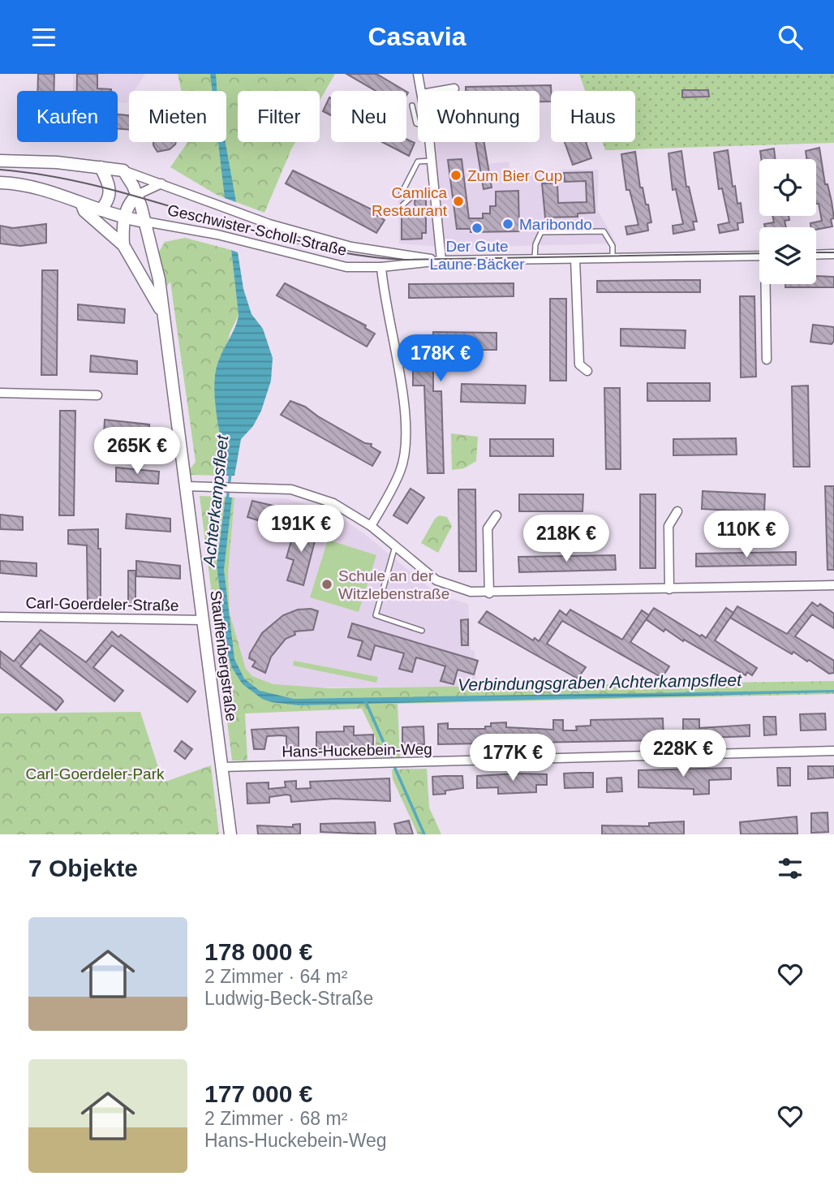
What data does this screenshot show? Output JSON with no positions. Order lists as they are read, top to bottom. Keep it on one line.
{"streets":{"street":["Geschwister-Scholl-Straße","Carl-Goerdeler-Straße","Stauffenbergstraße","Hans-Huckebein-Weg"]},"crossings":[["Geschwister-Scholl-Straße","Stauffenbergstraße"],["Carl-Goerdeler-Straße","Stauffenbergstraße"],["Stauffenbergstraße","Hans-Huckebein-Weg"]],"water":["Achterkampsfleet","Verbindungsgraben Achterkampsfleet"],"parks":["Carl-Goerdeler-Park"],"places":["Zum Bier Cup","Camlica Restaurant","Maribondo","Der Gute Laune Bäcker","Schule an der Witzlebenstraße"],"page":{"header":"Casavia","chip":["Kaufen","Mieten","Filter","Neu","Wohnung","Haus"],"price":["178K €","265K €","191K €","110K €","218K €","228K €","177K €"],"heading":"7 Objekte","list":[{"name":"178 000 €","note":"2 Zimmer · 64 m² · Ludwig-Beck-Straße"},{"name":"177 000 €","note":"2 Zimmer · 68 m² · Hans-Huckebein-Weg"}]}}
